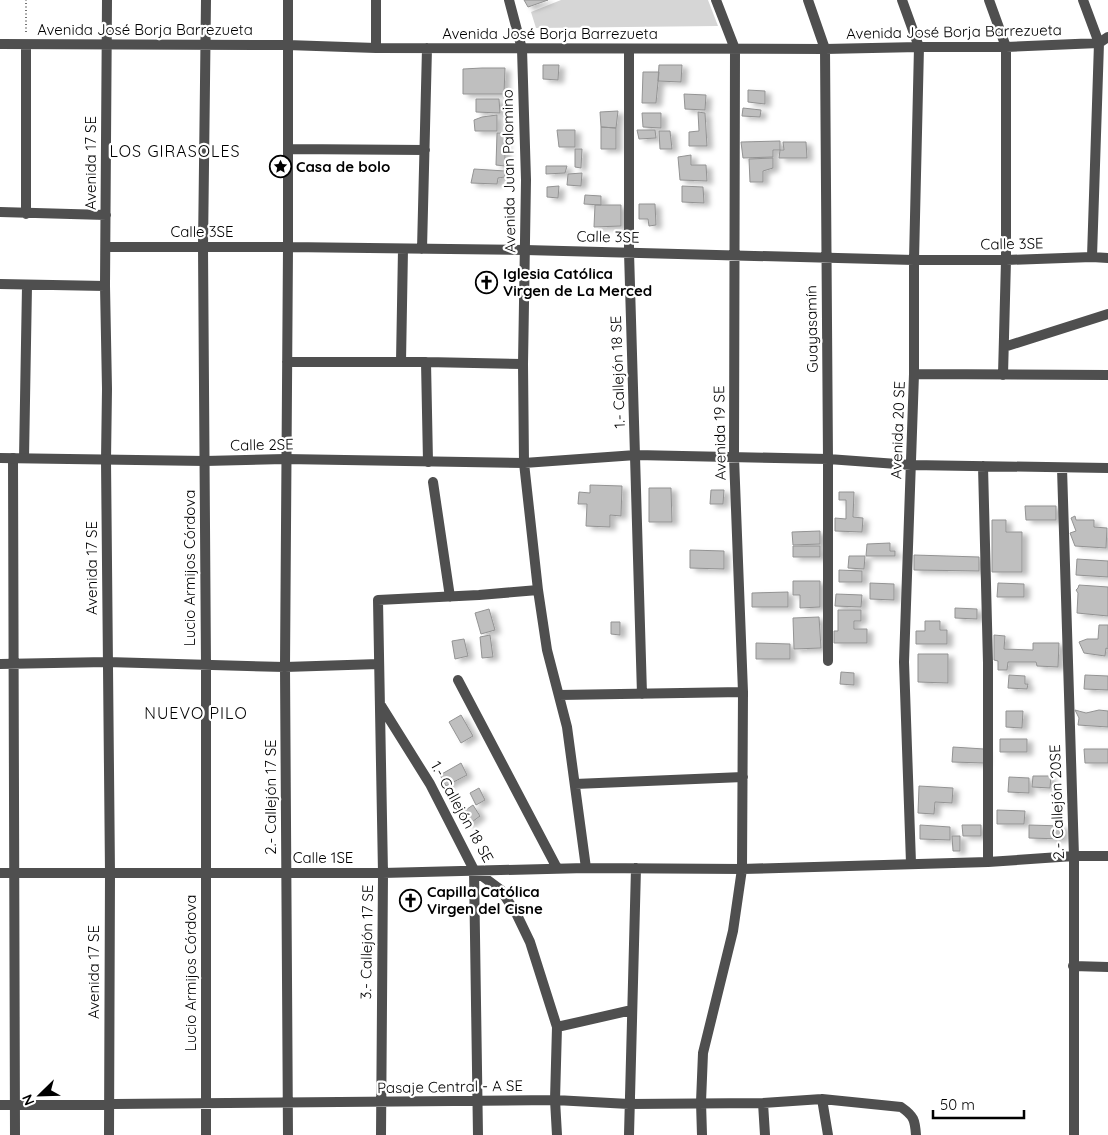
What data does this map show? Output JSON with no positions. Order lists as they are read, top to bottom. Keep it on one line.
{"streets":{"street":["Avenida José Borja Barrezueta","Avenida 17 SE","Avenida Juan Palomino","Calle 3SE","Guayasamín","1.- Callejón 18 SE","Avenida 20 SE","Avenida 19 SE","Calle 2SE","Lucio Armijos Córdova","2.- Callejón 17 SE","2.- Callejón 20SE","Calle 1SE","3.- Callejón 17 SE","Pasaje Central - A SE"]},"crossings":[["Avenida José Borja Barrezueta","Avenida 17 SE"],["Avenida José Borja Barrezueta","Avenida Juan Palomino"],["Avenida José Borja Barrezueta","Guayasamín"],["Avenida José Borja Barrezueta","1.- Callejón 18 SE"],["Avenida José Borja Barrezueta","Avenida 20 SE"],["Avenida José Borja Barrezueta","Avenida 19 SE"],["Avenida José Borja Barrezueta","Lucio Armijos Córdova"],["Avenida José Borja Barrezueta","2.- Callejón 17 SE"],["Avenida 17 SE","Calle 3SE"],["Avenida 17 SE","Calle 2SE"],["Avenida 17 SE","Calle 1SE"],["Avenida 17 SE","Pasaje Central - A SE"],["Avenida Juan Palomino","Calle 3SE"],["Avenida Juan Palomino","Calle 2SE"],["Avenida Juan Palomino","Calle 1SE"],["Calle 3SE","Guayasamín"],["Calle 3SE","1.- Callejón 18 SE"],["Calle 3SE","Avenida 20 SE"],["Calle 3SE","Avenida 19 SE"],["Calle 3SE","Lucio Armijos Córdova"],["Calle 3SE","2.- Callejón 17 SE"],["Guayasamín","Calle 2SE"],["1.- Callejón 18 SE","Calle 2SE"],["1.- Callejón 18 SE","Calle 1SE"],["1.- Callejón 18 SE","3.- Callejón 17 SE"],["1.- Callejón 18 SE","Pasaje Central - A SE"],["Avenida 20 SE","Calle 2SE"],["Avenida 20 SE","Calle 1SE"],["Avenida 19 SE","Calle 2SE"],["Avenida 19 SE","Calle 1SE"],["Avenida 19 SE","Pasaje Central - A SE"],["Calle 2SE","Lucio Armijos Córdova"],["Calle 2SE","2.- Callejón 17 SE"],["Calle 2SE","2.- Callejón 20SE"],["Lucio Armijos Córdova","Calle 1SE"],["Lucio Armijos Córdova","Pasaje Central - A SE"],["2.- Callejón 17 SE","Calle 1SE"],["2.- Callejón 17 SE","Pasaje Central - A SE"],["2.- Callejón 20SE","Calle 1SE"],["Calle 1SE","3.- Callejón 17 SE"],["3.- Callejón 17 SE","Pasaje Central - A SE"]],"districts":["LOS GIRASOLES","NUEVO PILO"],"places":{"place":["Casa de bolo"],"church":["Iglesia Católica Virgen de La Merced","Capilla Católica Virgen del Cisne"]},"scale_bar":"50 m","north":"bottom left"}
